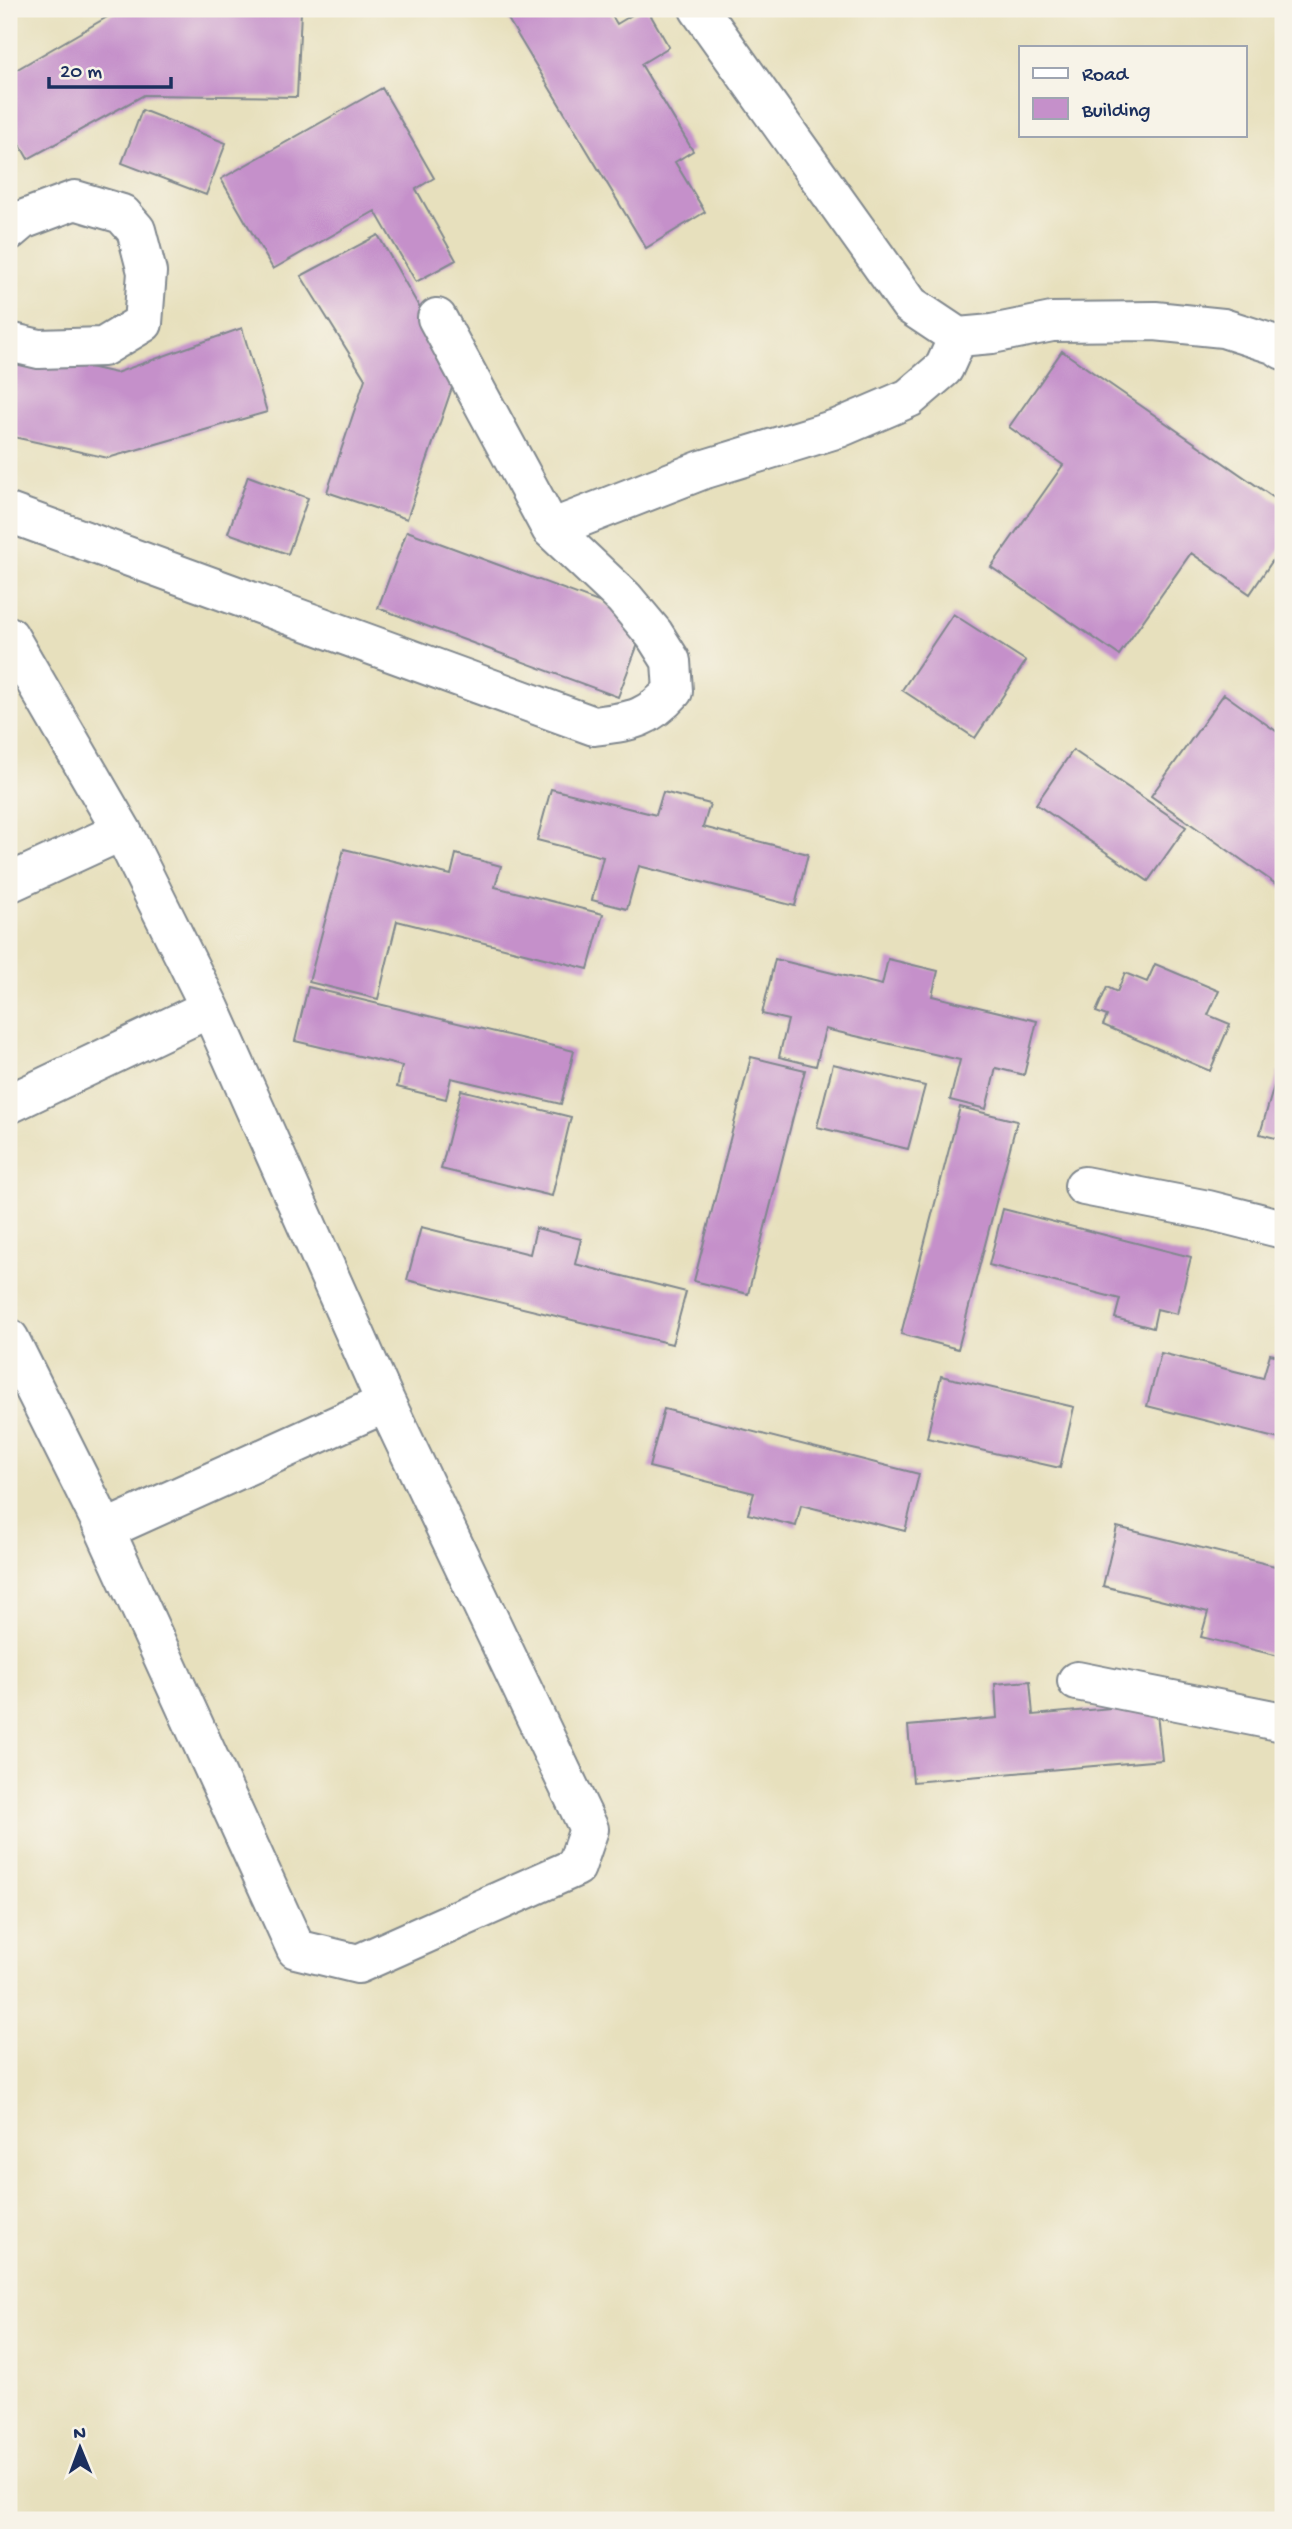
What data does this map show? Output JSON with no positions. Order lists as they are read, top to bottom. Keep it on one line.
{"legend":["Road","Building"],"scale_bar":"20 m","north":"top"}
